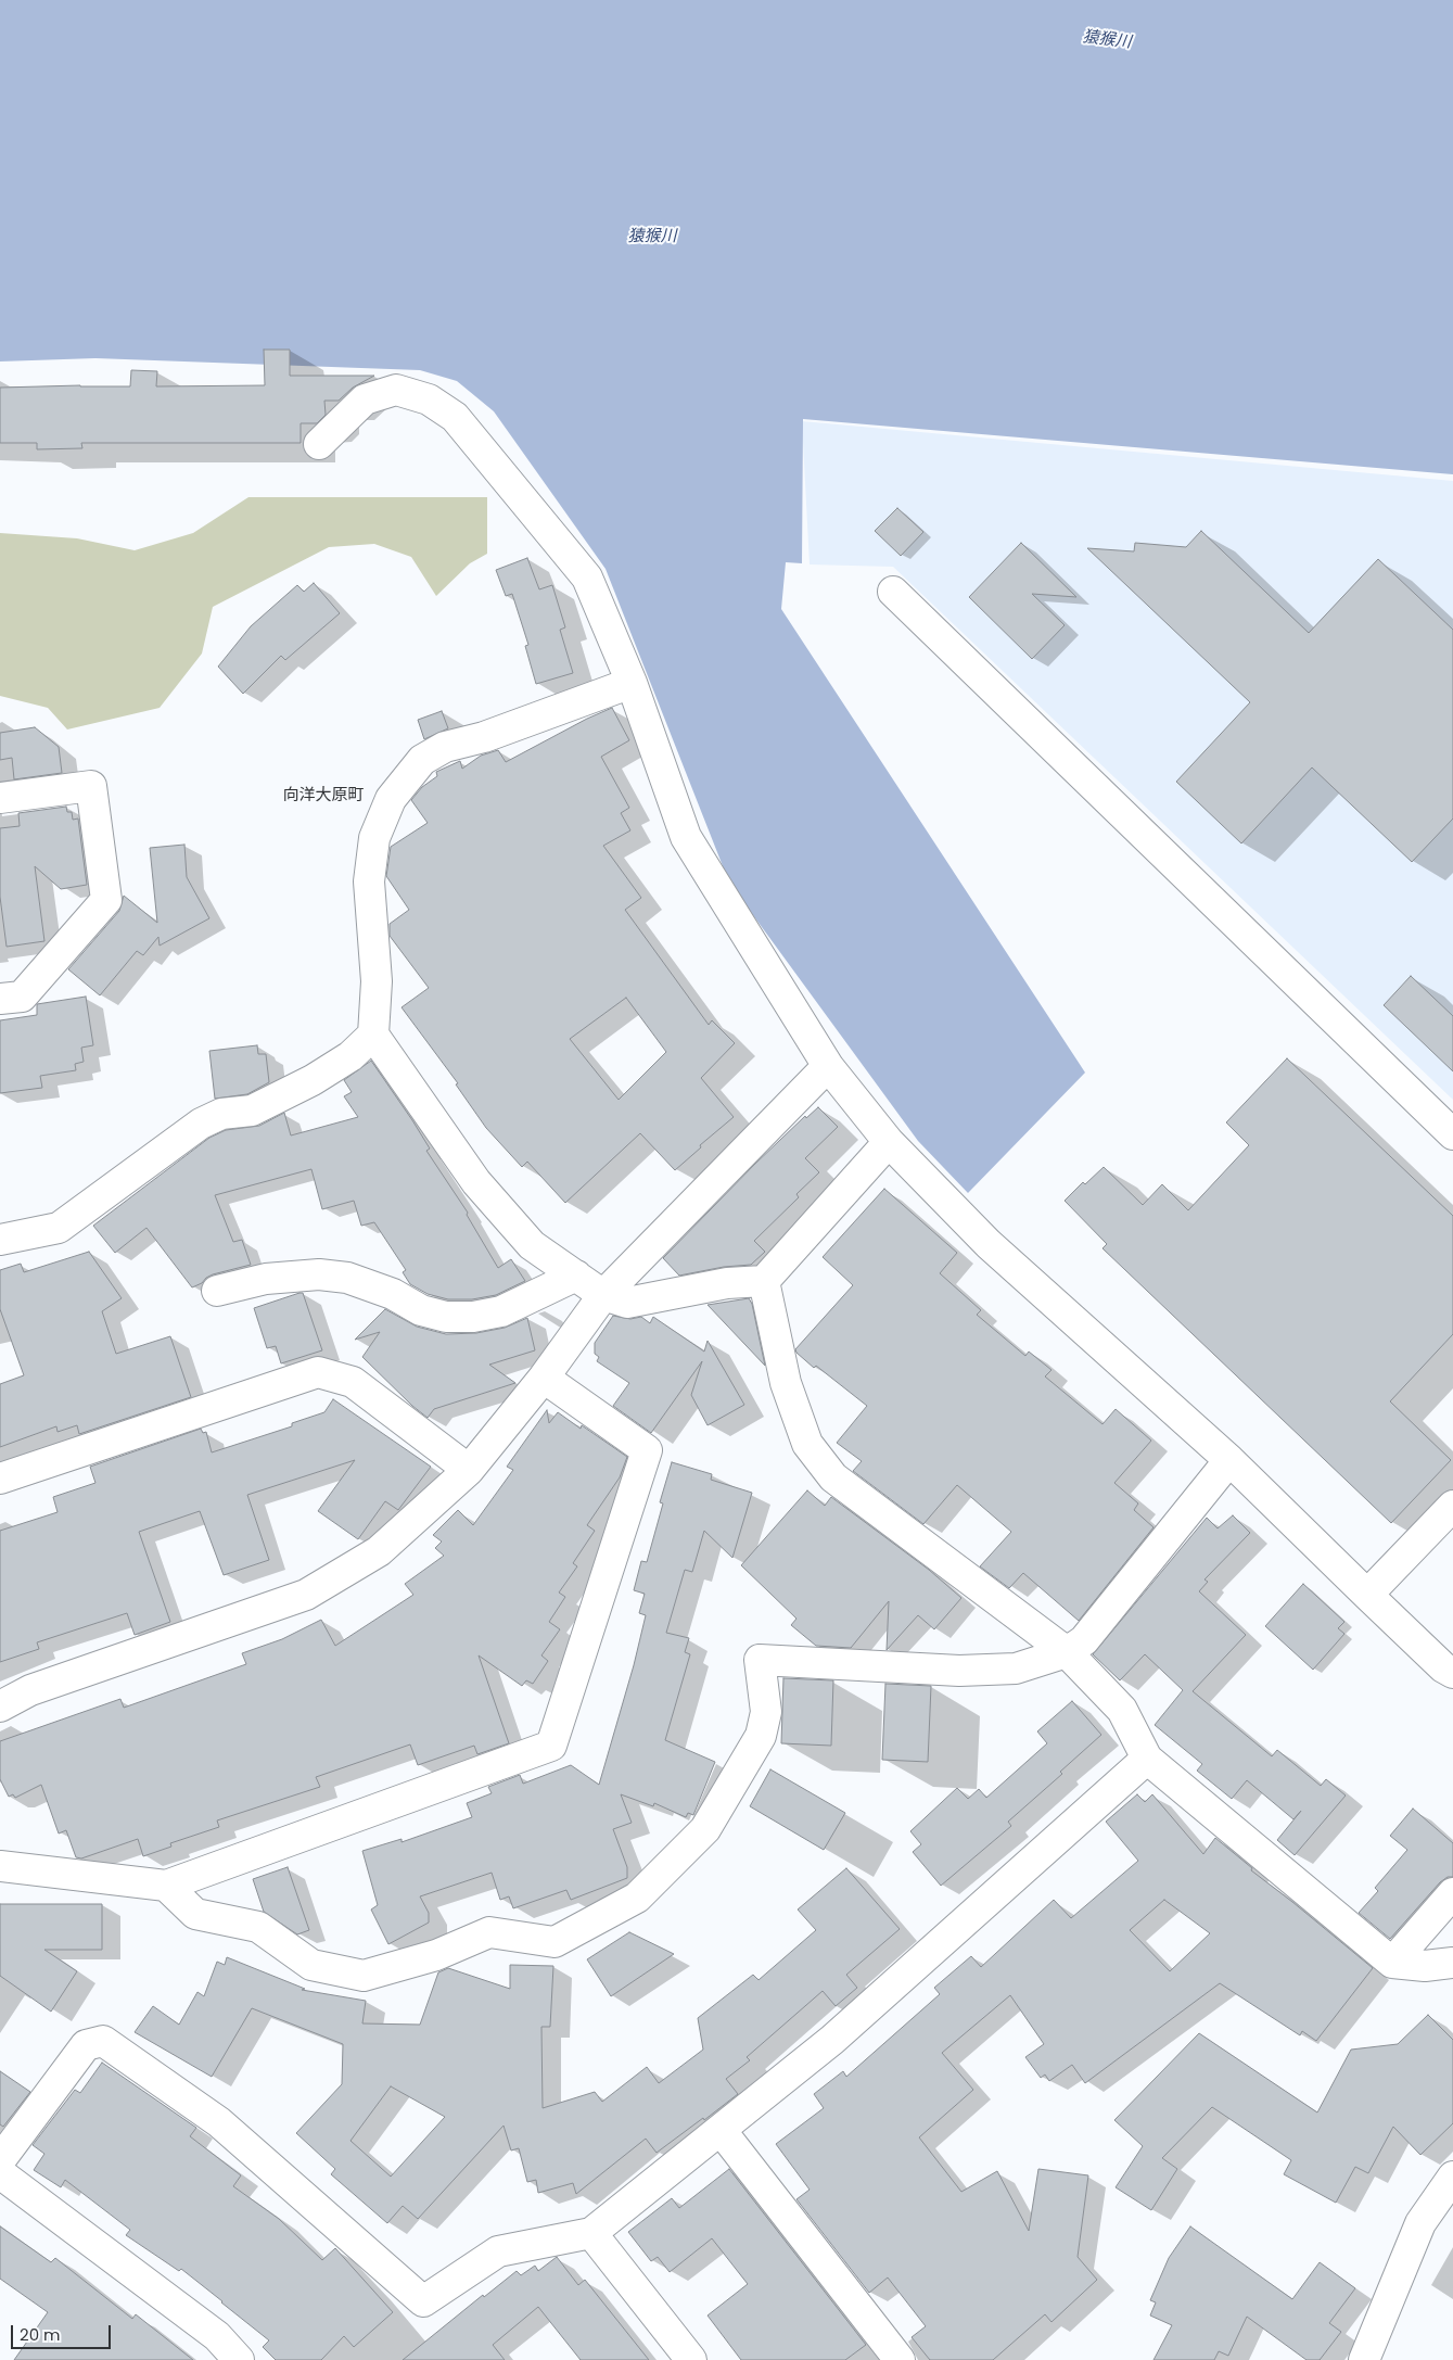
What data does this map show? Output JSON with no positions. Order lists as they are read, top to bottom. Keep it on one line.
{"districts":["向洋大原町"],"water":["猿猴川"],"scale_bar":"20 m"}
